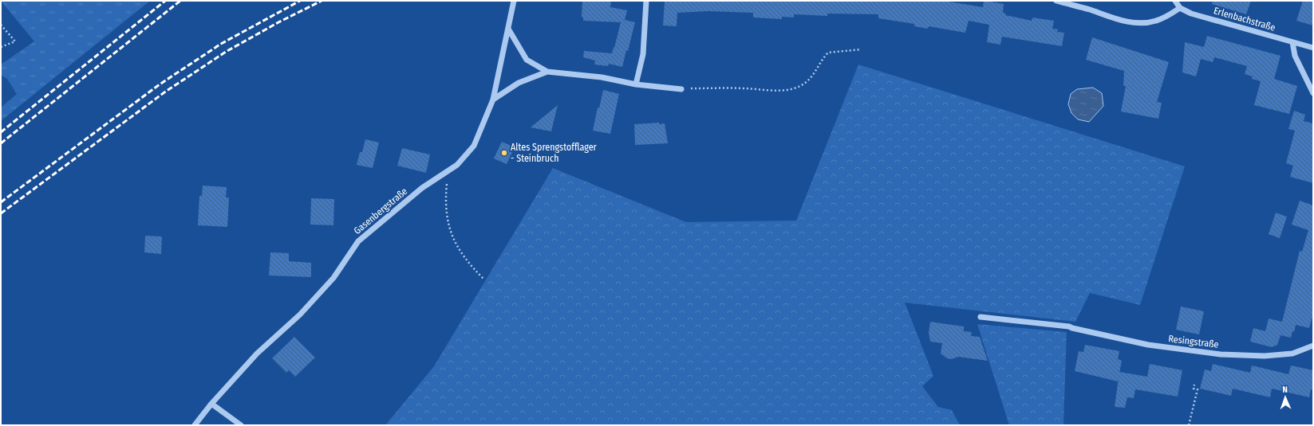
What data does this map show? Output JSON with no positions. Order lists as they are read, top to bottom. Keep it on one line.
{"streets":{"street":["Erlenbachstraße","Gasenbergstraße","Resingstraße"]},"places":["Altes Sprengstofflager - Steinbruch"],"north":"top"}
